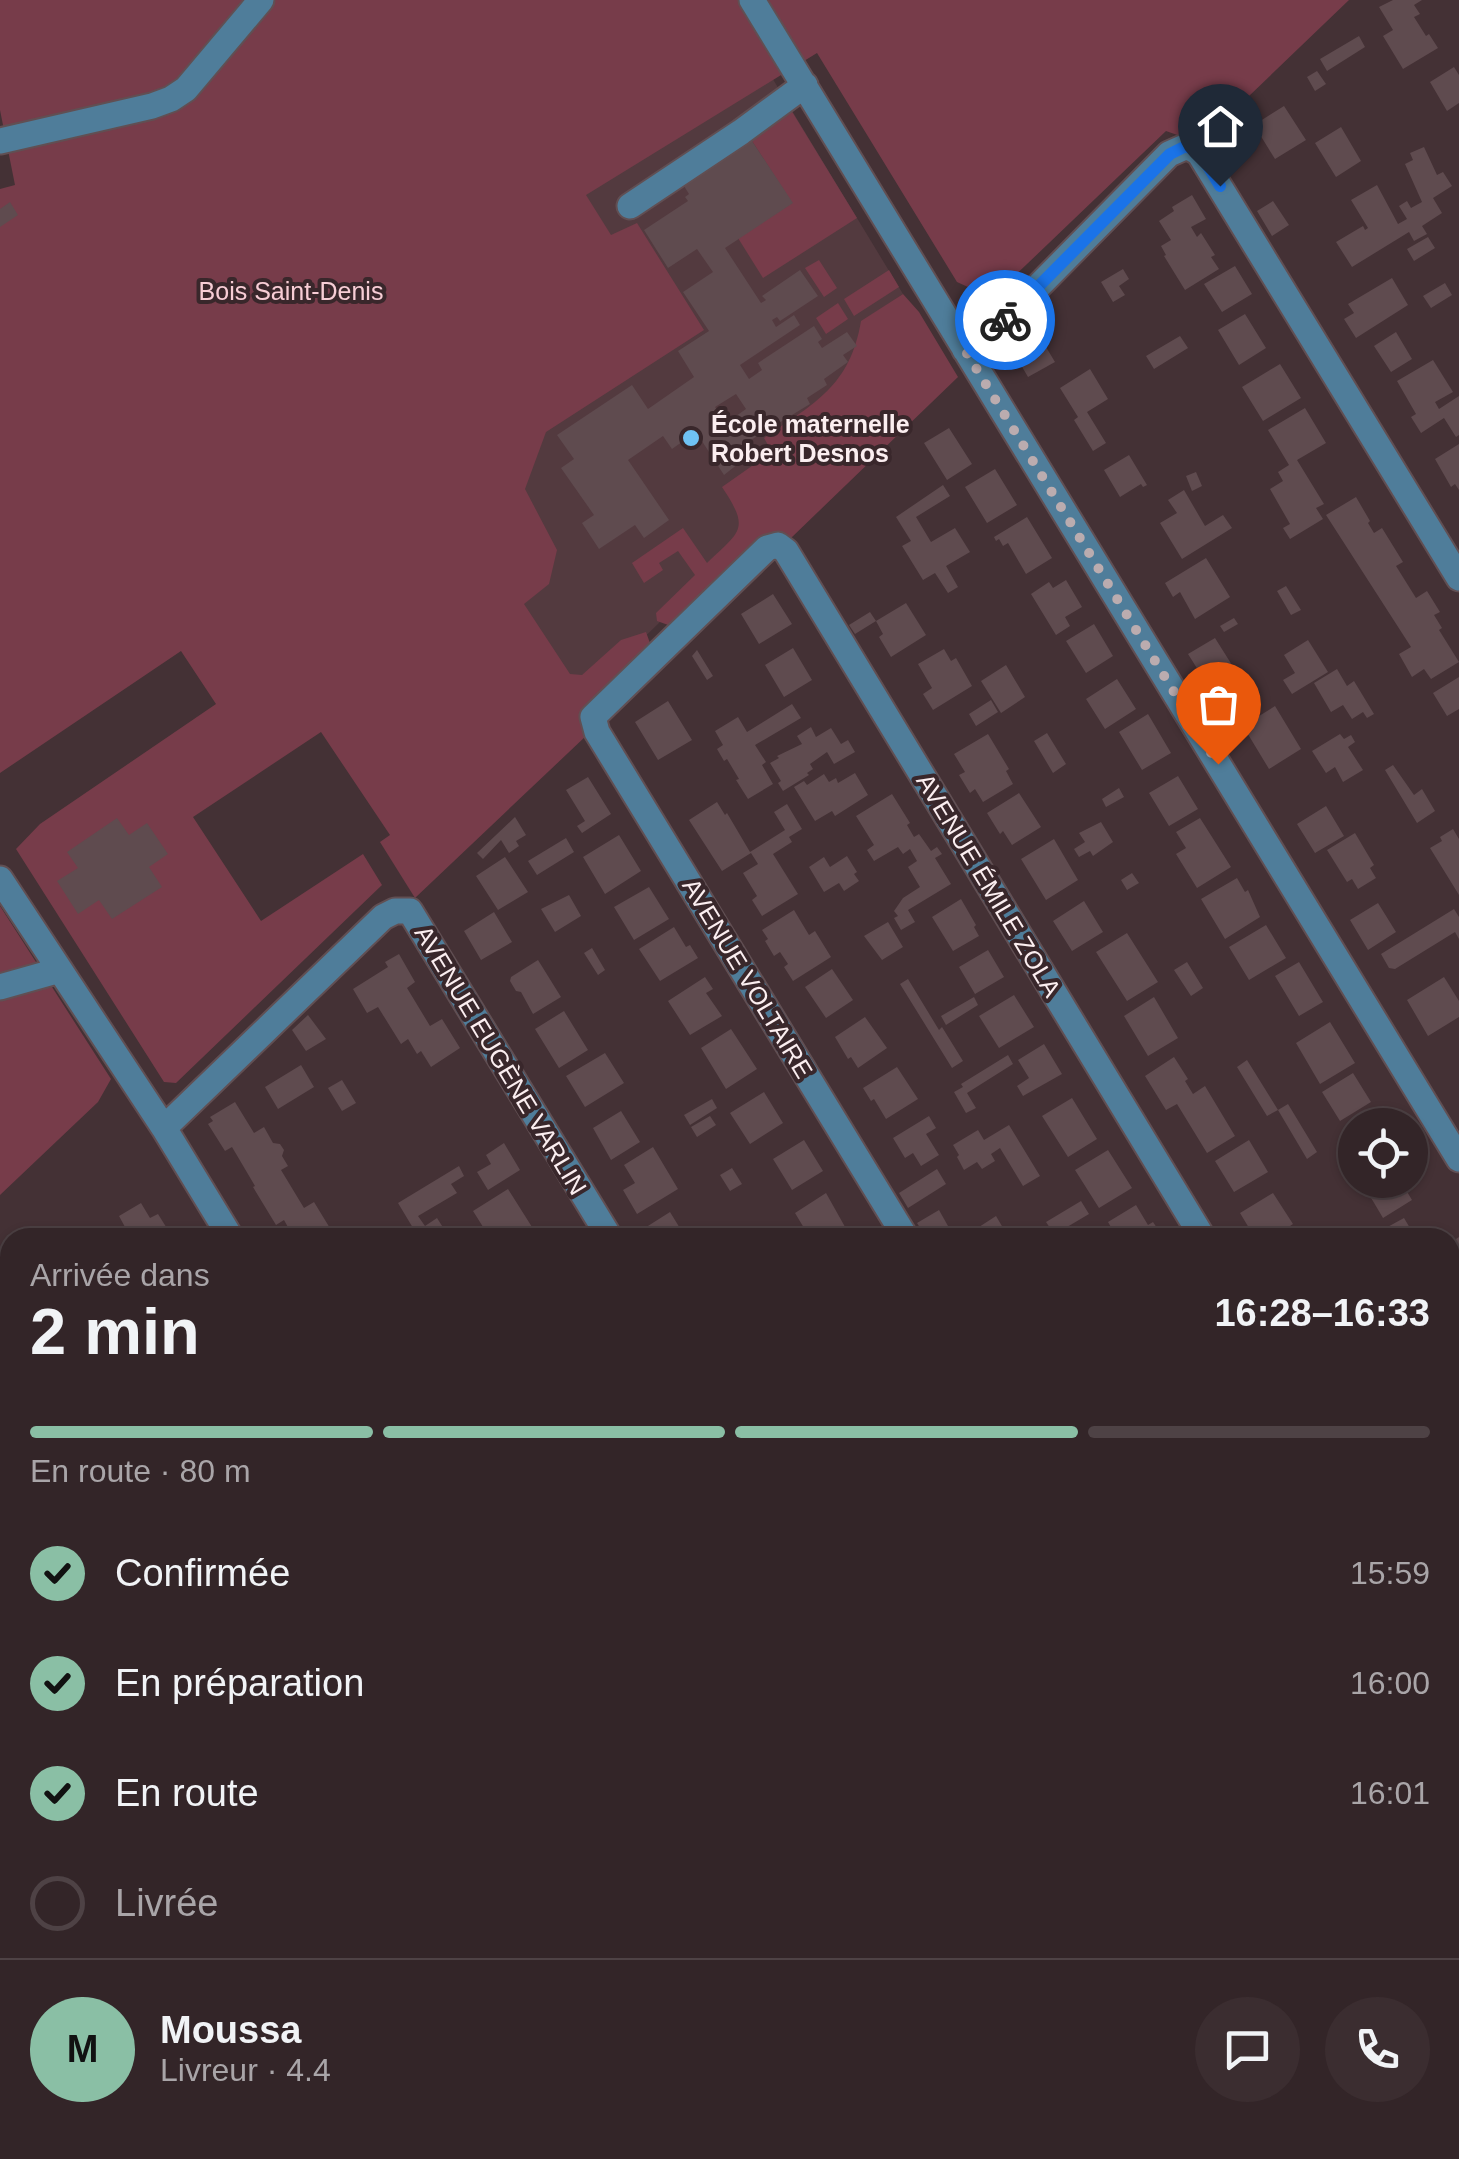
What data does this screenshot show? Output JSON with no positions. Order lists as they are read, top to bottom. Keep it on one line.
{"streets":{"street":["AVENUE ÉMILE ZOLA","AVENUE VOLTAIRE","AVENUE EUGÈNE VARLIN"]},"crossings":[["AVENUE ÉMILE ZOLA","AVENUE VOLTAIRE"]],"parks":["Bois Saint-Denis"],"places":["École maternelle Robert Desnos"],"page":{"heading":["2 min","Arrivée dans","16:28–16:33"],"panel":["Moussa","Livreur · 4.4"],"bar":"En route · 80 m","list":[["Confirmée","15:59"],["En préparation","16:00"],["En route","16:01"],"Livrée"],"round":"M"}}
